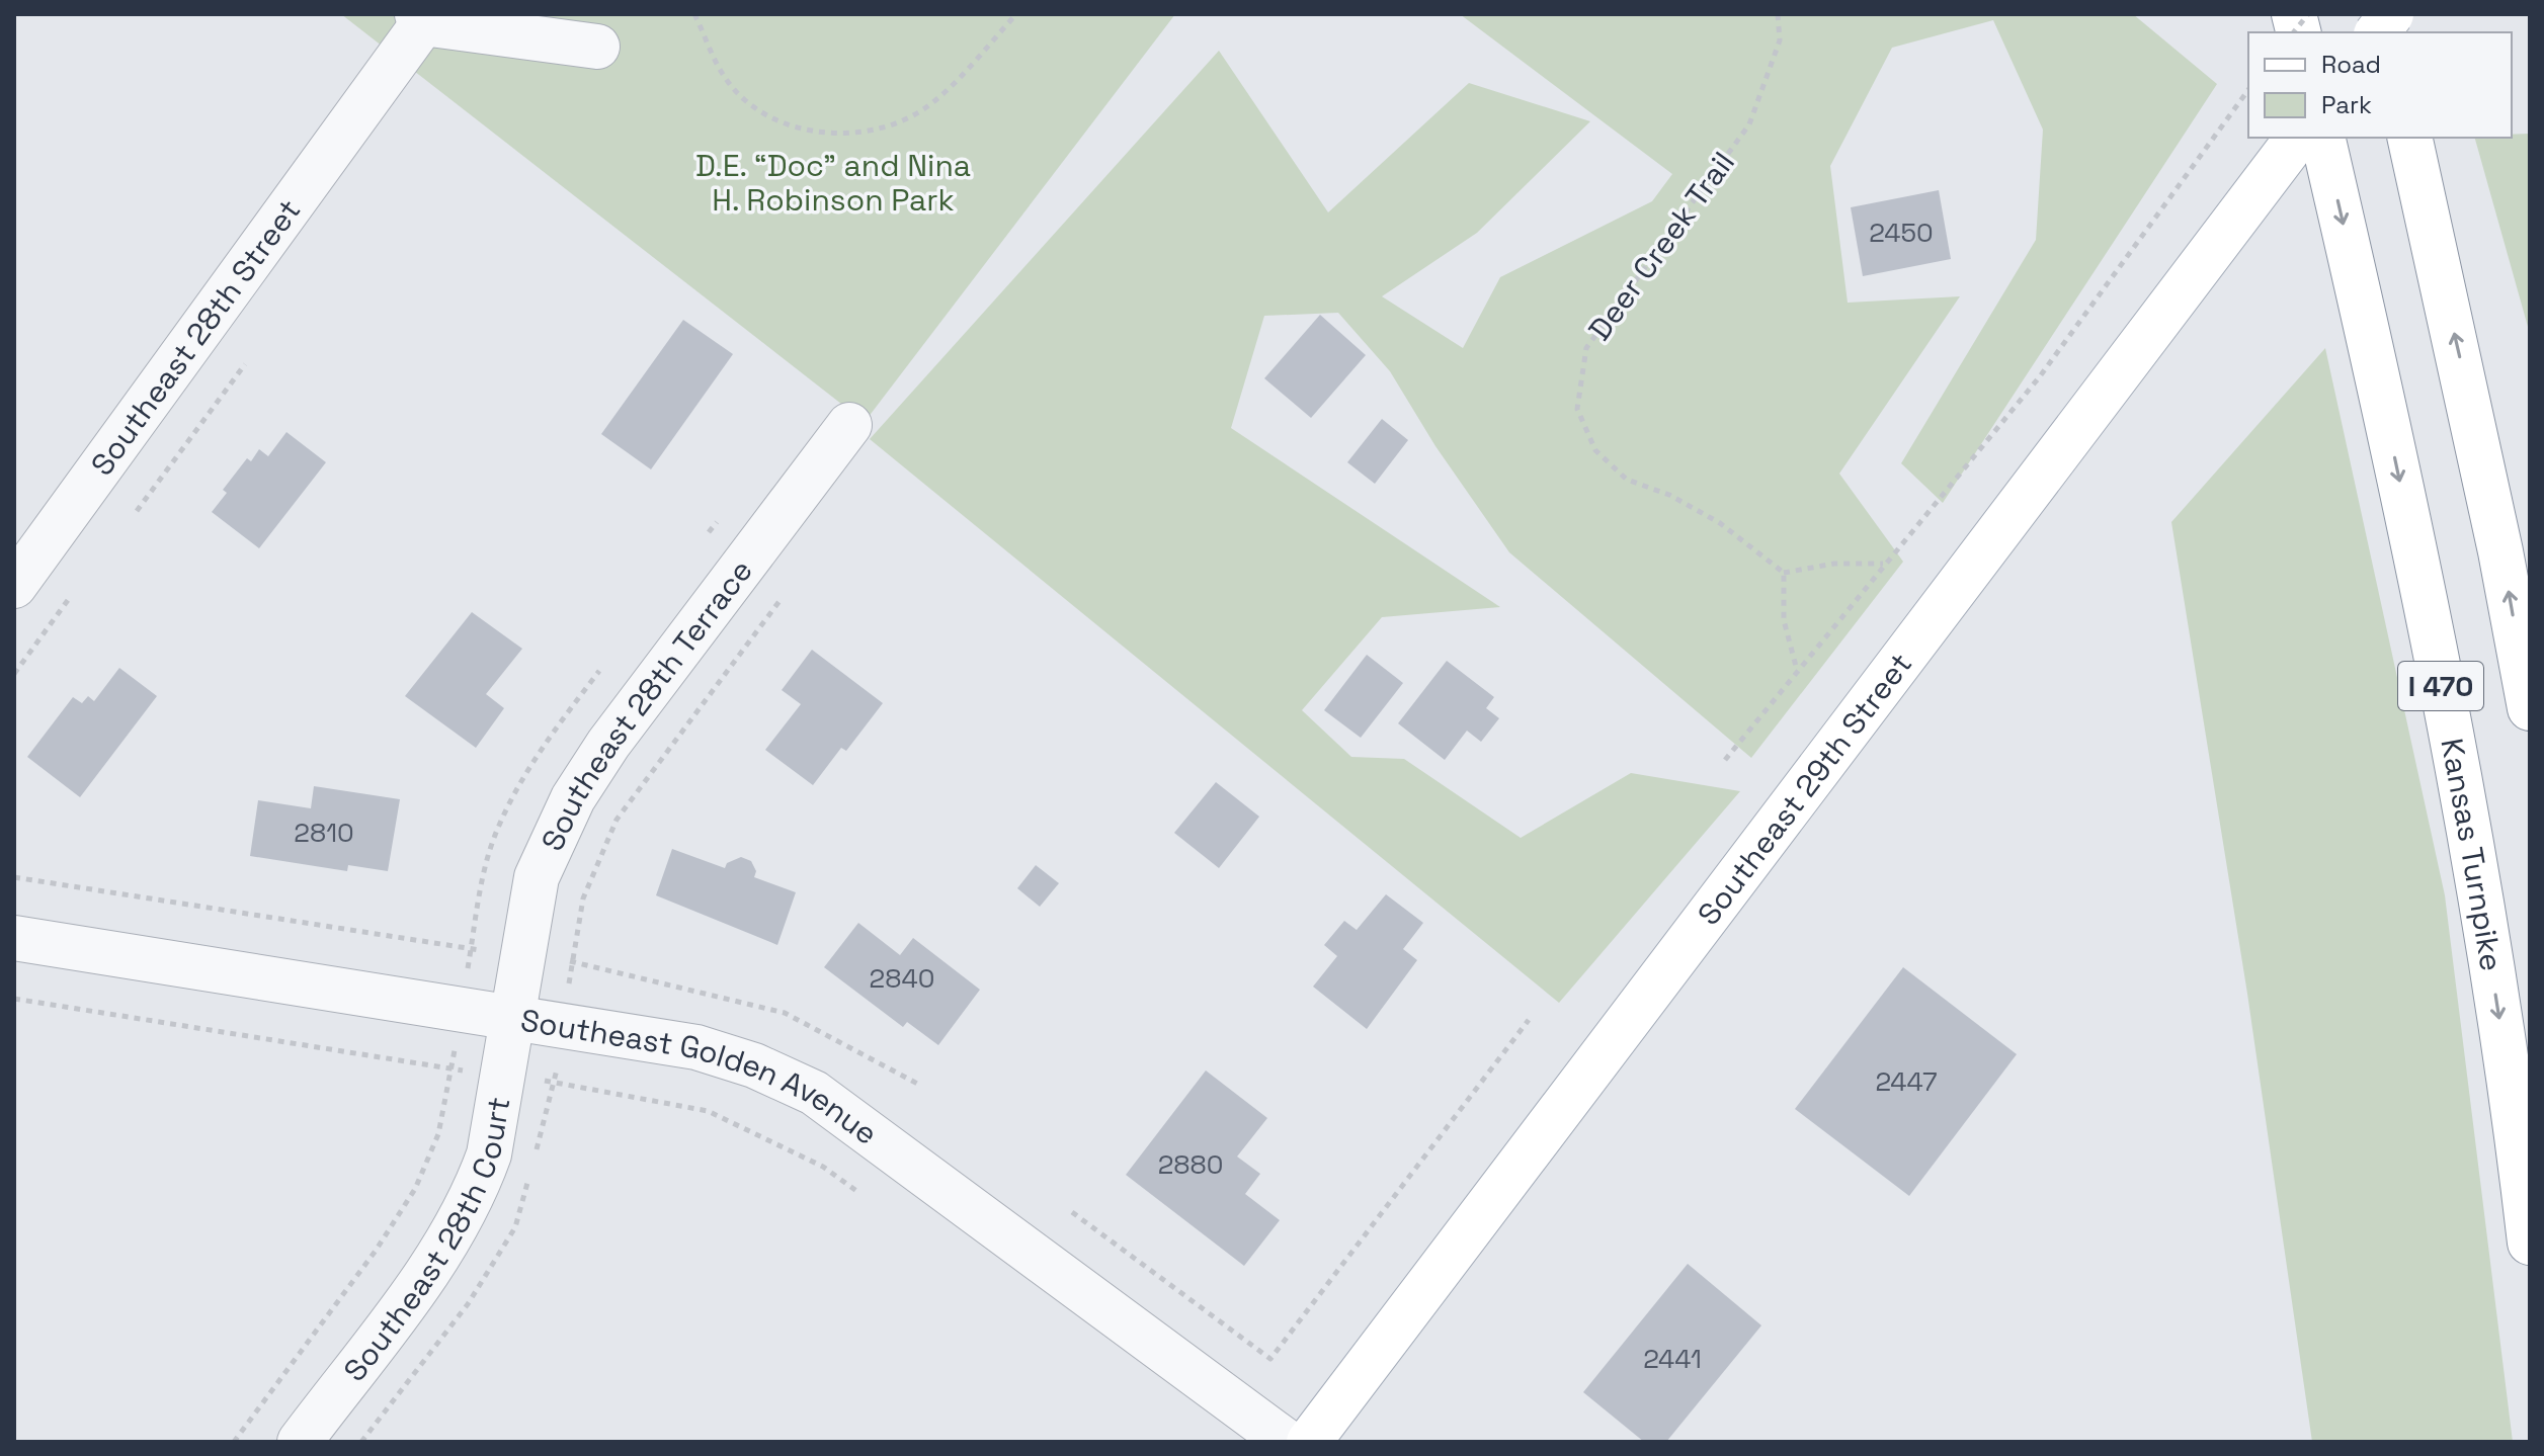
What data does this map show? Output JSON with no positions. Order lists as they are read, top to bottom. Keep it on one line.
{"streets":{"main road":["I 470","Southeast 29th Street","Kansas Turnpike"],"street":["Southeast 28th Street","Southeast 28th Terrace","Southeast Golden Avenue","Southeast 28th Court"],"path":["Deer Creek Trail"]},"crossings":[["Southeast 28th Terrace","Southeast Golden Avenue"],["Southeast 28th Terrace","Southeast 28th Court"],["Southeast Golden Avenue","Southeast 28th Court"]],"parks":["D.E. “Doc” and Nina H. Robinson Park"],"house_numbers":["2450","2810","2840","2447","2880","2441"],"legend":["Road","Park"]}
